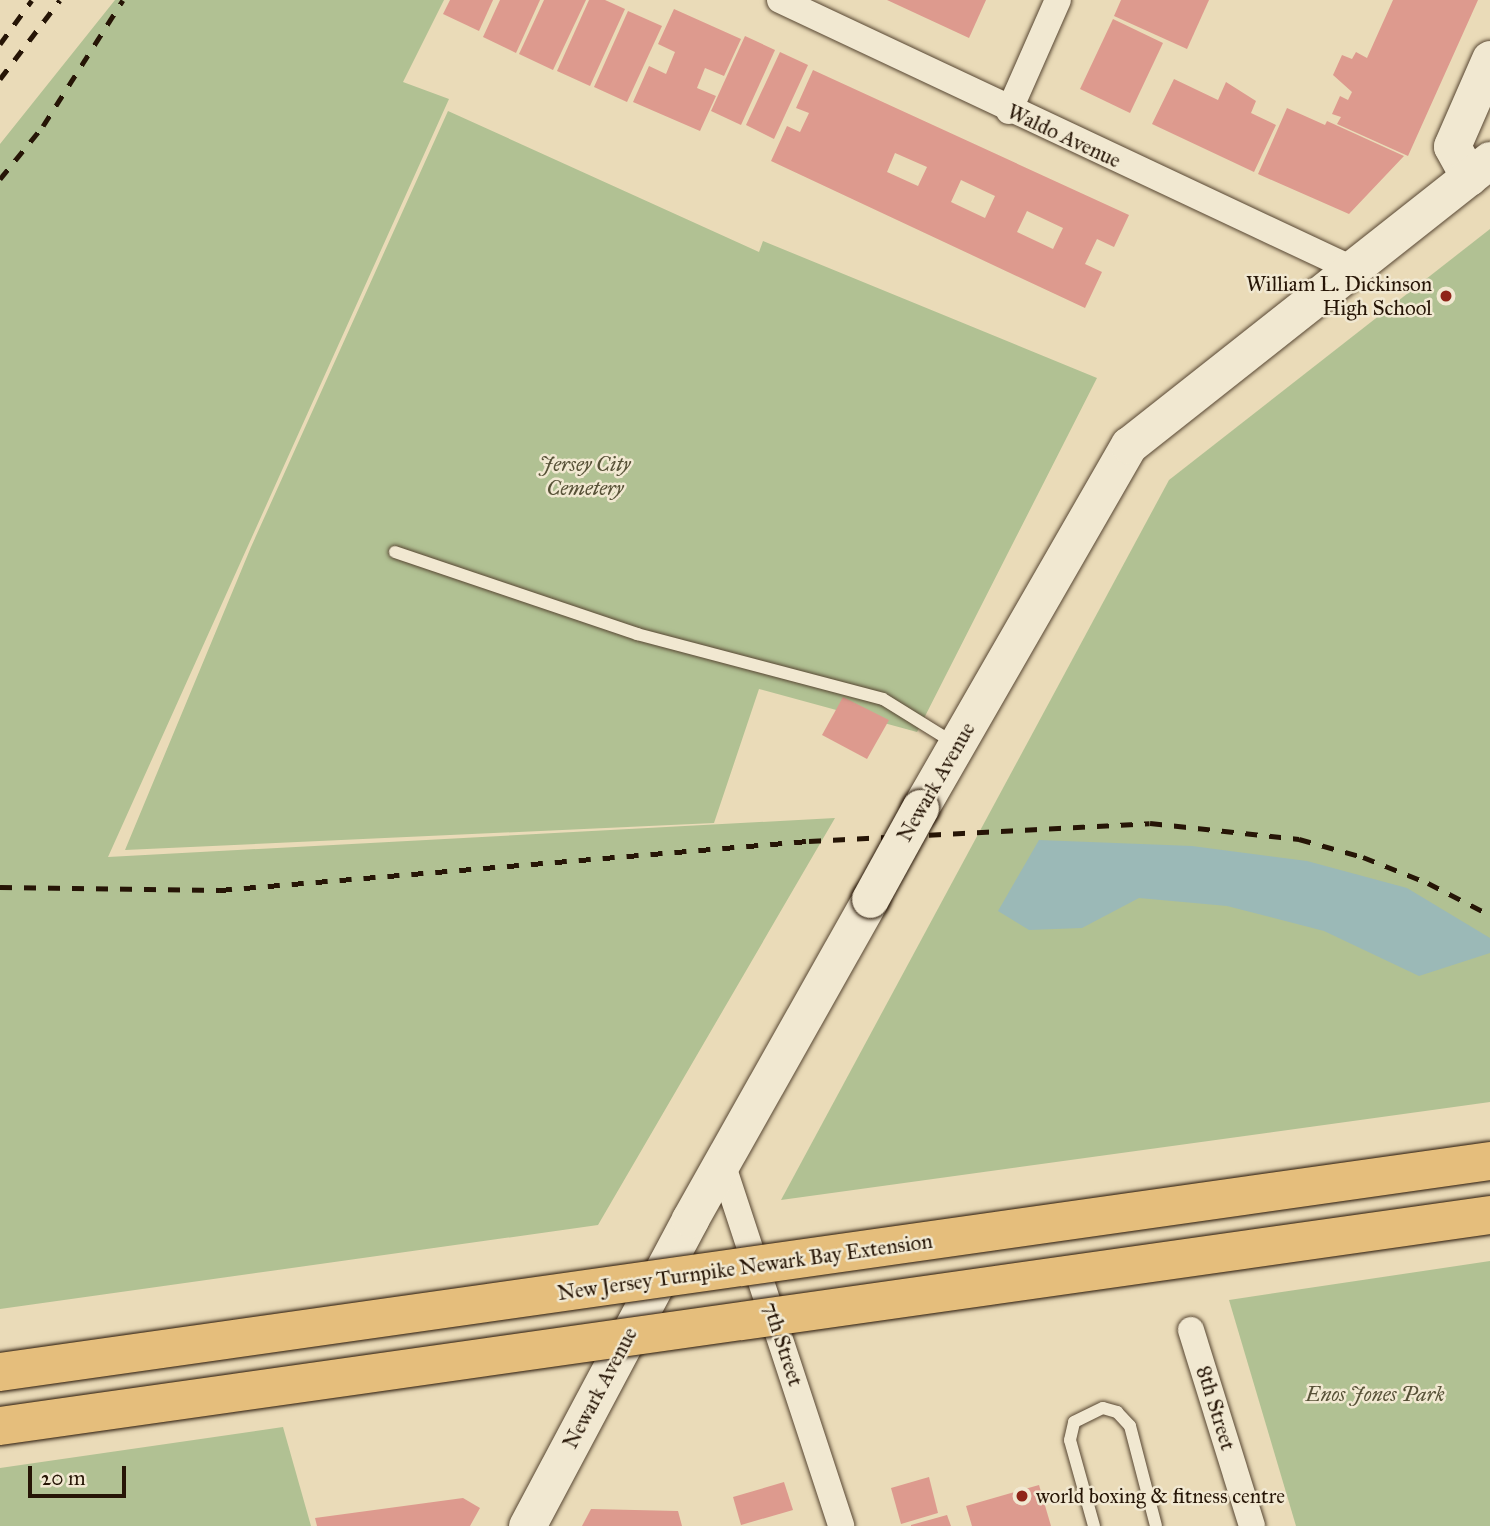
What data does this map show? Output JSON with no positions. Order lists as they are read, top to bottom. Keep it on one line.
{"streets":{"highway":["New Jersey Turnpike Newark Bay Extension"],"main road":["Newark Avenue"],"street":["Waldo Avenue","7th Street","8th Street"]},"crossings":[["Waldo Avenue","Newark Avenue"],["Newark Avenue","7th Street"]],"parks":["Jersey City Cemetery","Enos Jones Park"],"places":["William L. Dickinson High School","world boxing & fitness centre"],"scale_bar":"20 m"}
